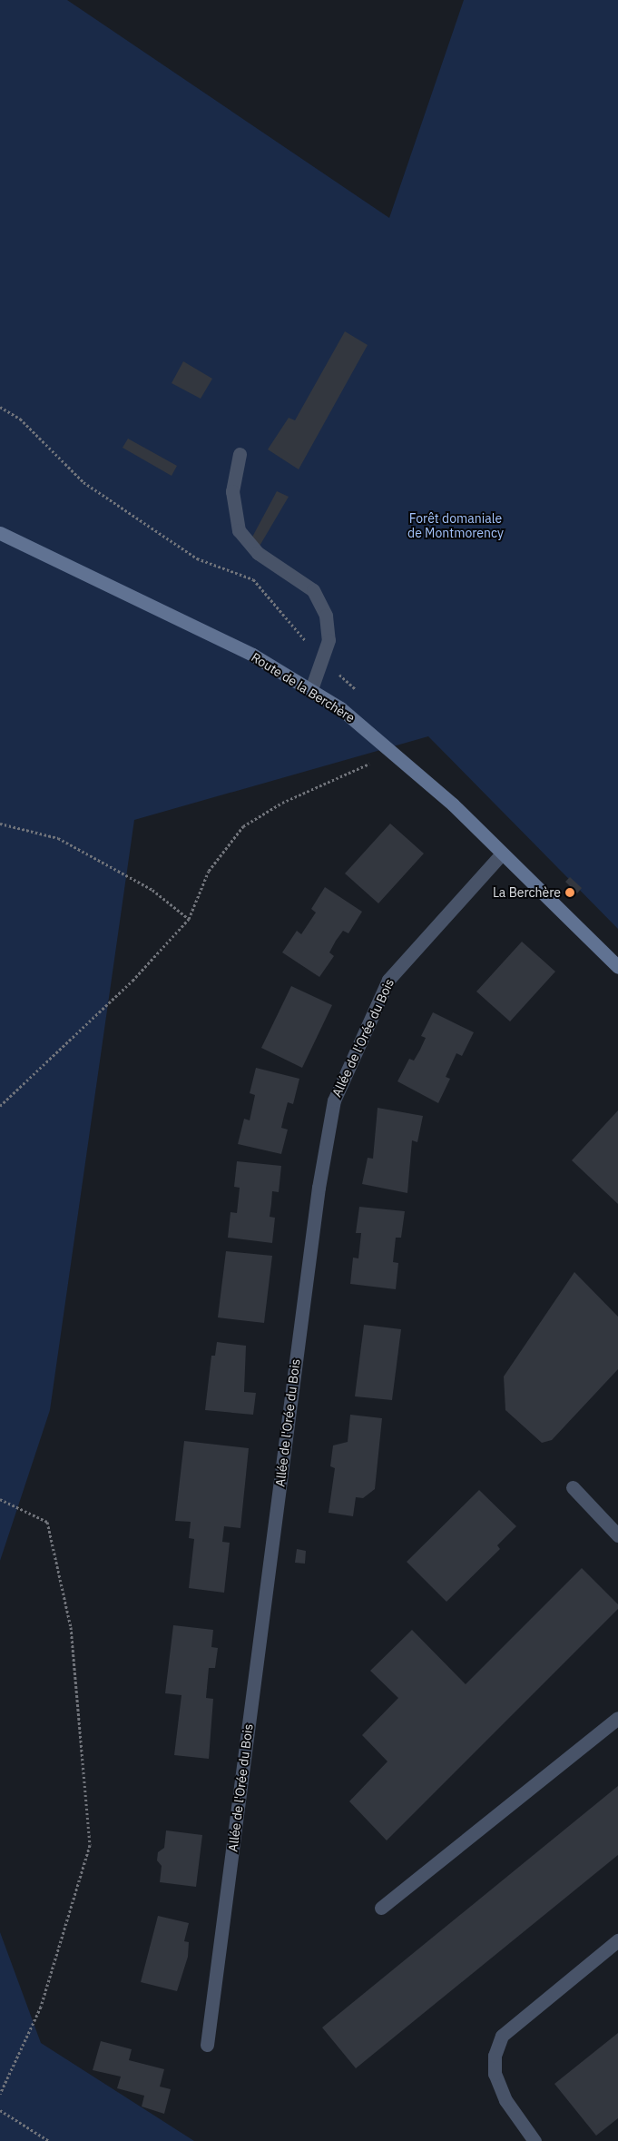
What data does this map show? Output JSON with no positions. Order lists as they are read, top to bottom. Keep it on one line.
{"streets":{"street":["Route de la Berchère","Allée de l'Orée du Bois"]},"crossings":[["Route de la Berchère","Allée de l'Orée du Bois"]],"parks":["Forêt domaniale de Montmorency"],"places":["La Berchère"]}
